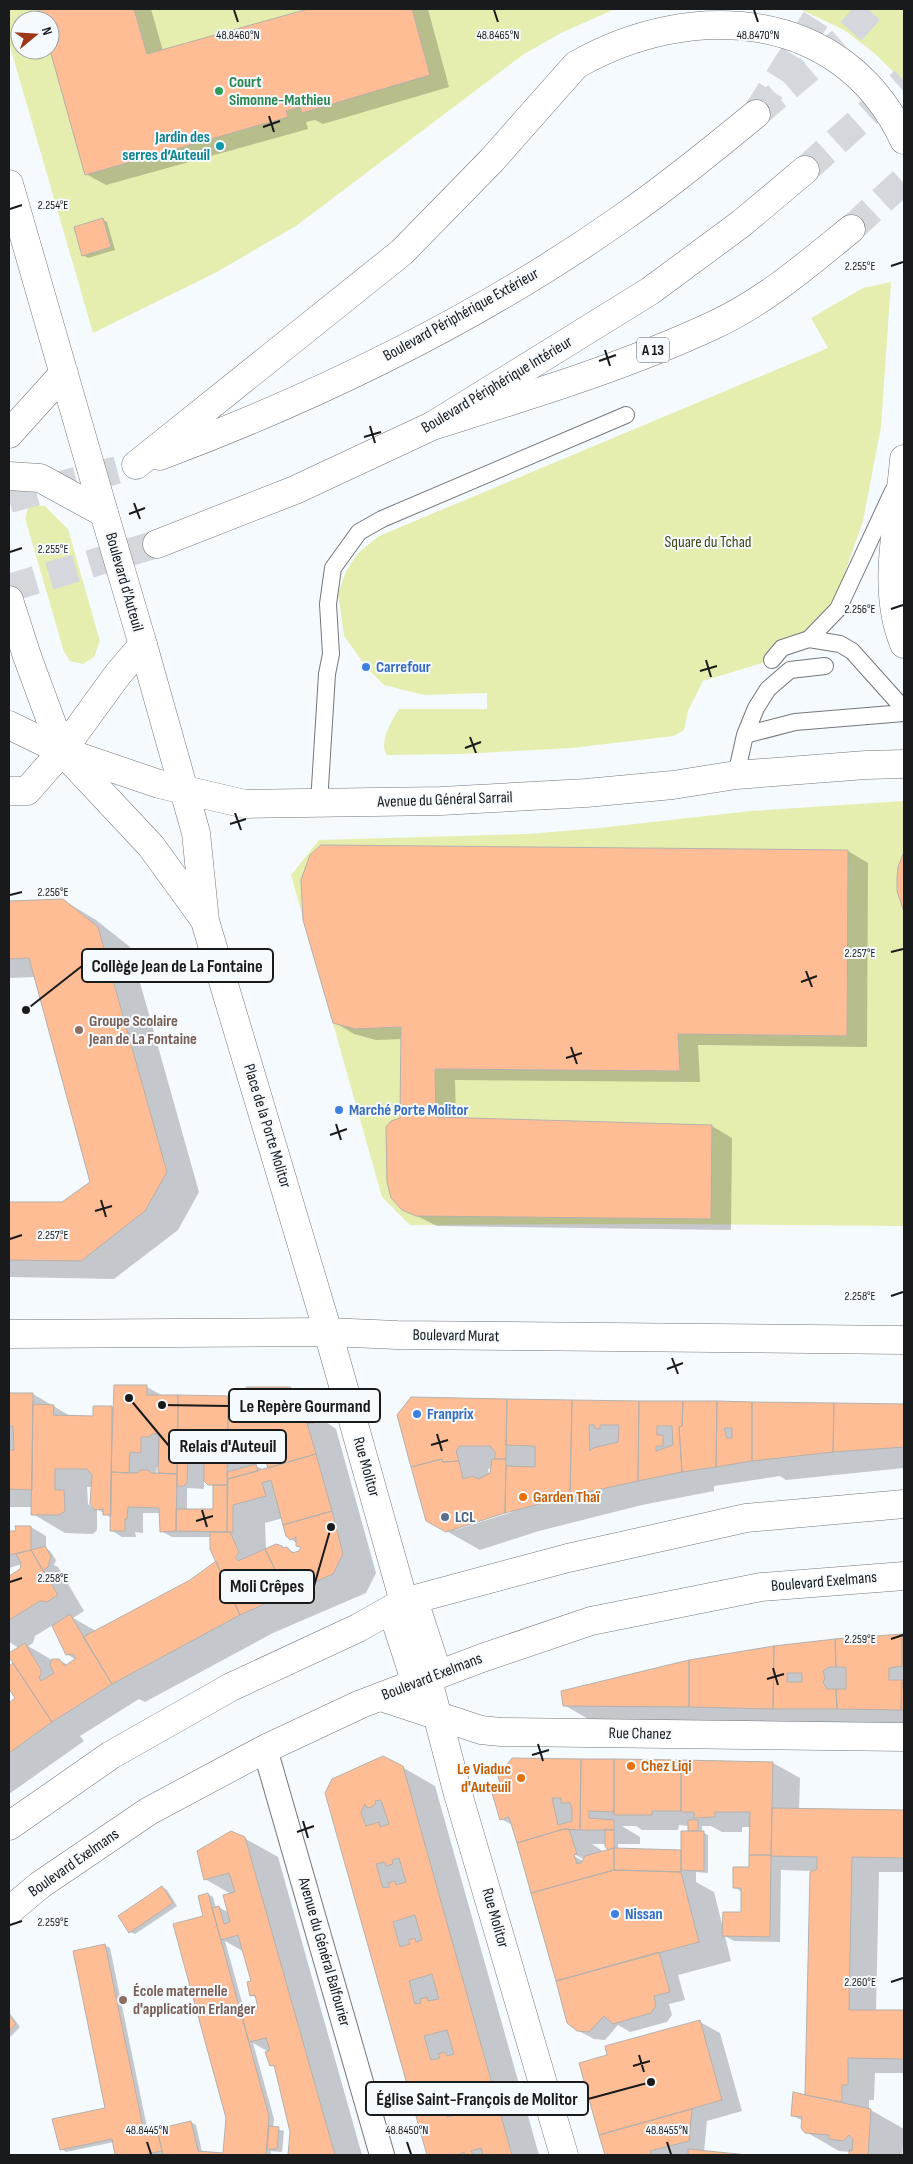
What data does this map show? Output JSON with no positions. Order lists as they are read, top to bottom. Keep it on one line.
{"streets":{"main road":["Boulevard Périphérique Extérieur","A 13","Boulevard Périphérique Intérieur","Boulevard d'Auteuil","Avenue du Général Sarrail","Place de la Porte Molitor","Boulevard Murat","Rue Molitor","Boulevard Exelmans","Rue Chanez"],"street":["Avenue du Général Balfourier"]},"crossings":[["A 13","Boulevard Périphérique Intérieur"],["Boulevard d'Auteuil","Avenue du Général Sarrail"],["Boulevard d'Auteuil","Place de la Porte Molitor"],["Avenue du Général Sarrail","Place de la Porte Molitor"],["Place de la Porte Molitor","Boulevard Murat"],["Place de la Porte Molitor","Rue Molitor"],["Boulevard Murat","Rue Molitor"],["Rue Molitor","Boulevard Exelmans"],["Rue Molitor","Rue Chanez"],["Boulevard Exelmans","Rue Chanez"],["Boulevard Exelmans","Avenue du Général Balfourier"]],"parks":["Square du Tchad"],"places":["Court Simonne-Mathieu","Jardin des serres d’Auteuil","Carrefour","Collège Jean de La Fontaine","Groupe Scolaire Jean de La Fontaine","Marché Porte Molitor","Relais d'Auteuil","Le Repère Gourmand","Franprix","Garden Thaï","LCL","Moli Crêpes","Chez Liqi","Le Viaduc d'Auteuil","Nissan","École maternelle d'application Erlanger","Église Saint-François de Molitor"],"north":"right","coordinates":["48.8460°N","48.8465°N","48.8470°N","2.254°E","2.255°E","2.256°E","2.257°E","2.258°E","2.259°E","2.260°E","48.8445°N","48.8450°N","48.8455°N"]}
